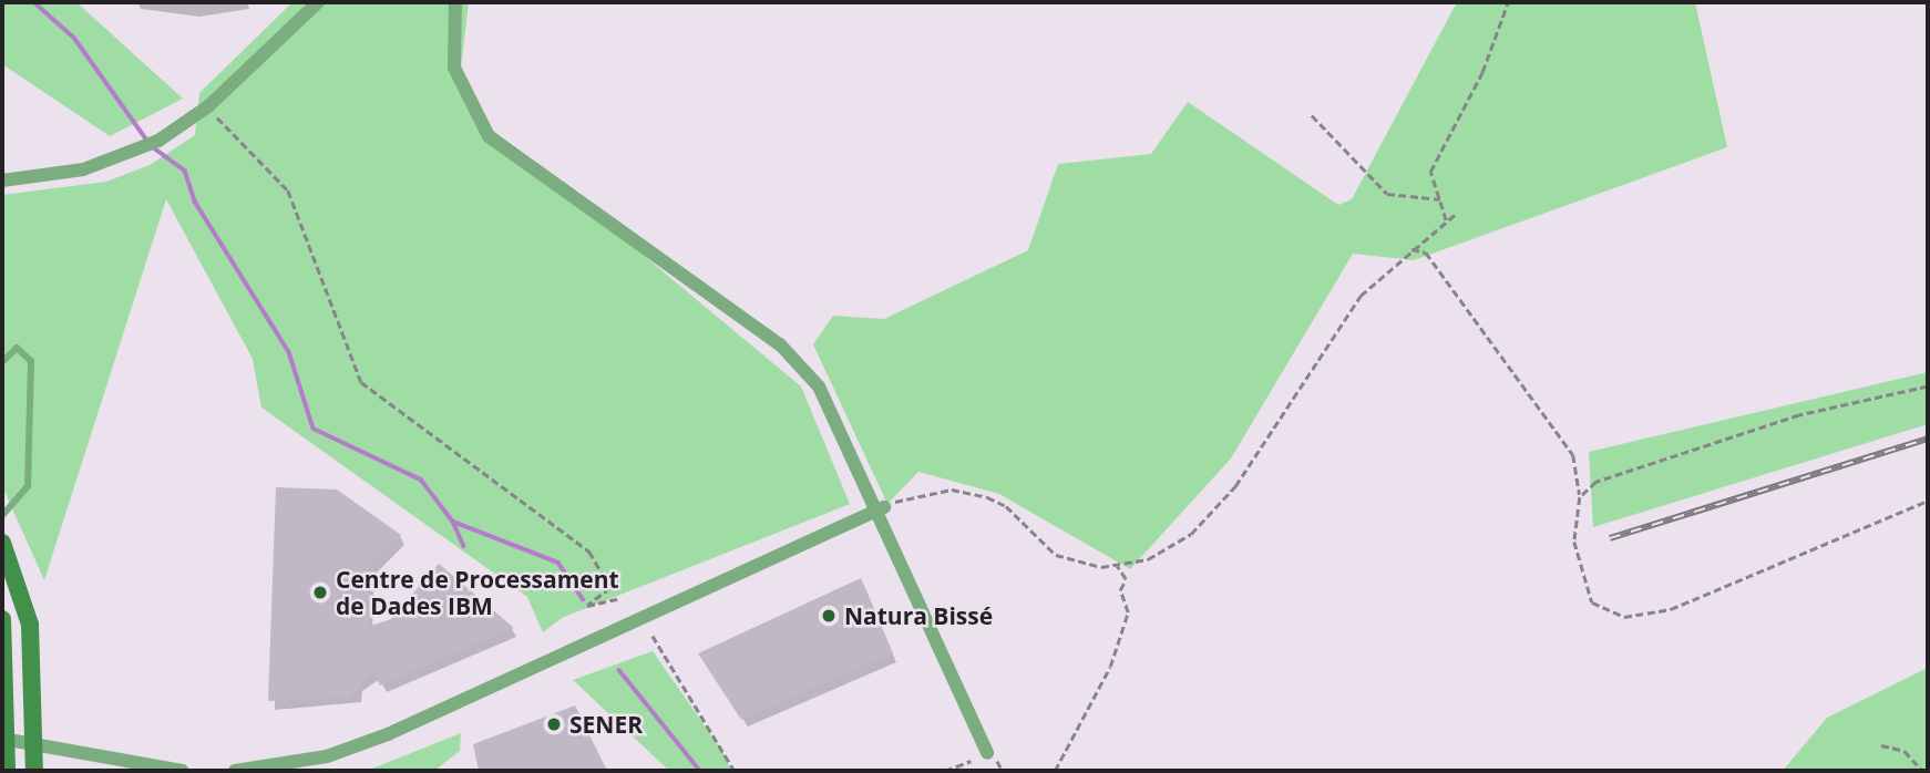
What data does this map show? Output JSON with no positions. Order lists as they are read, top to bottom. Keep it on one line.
{"places":["Centre de Processament de Dades IBM","Natura Bissé","SENER"]}
